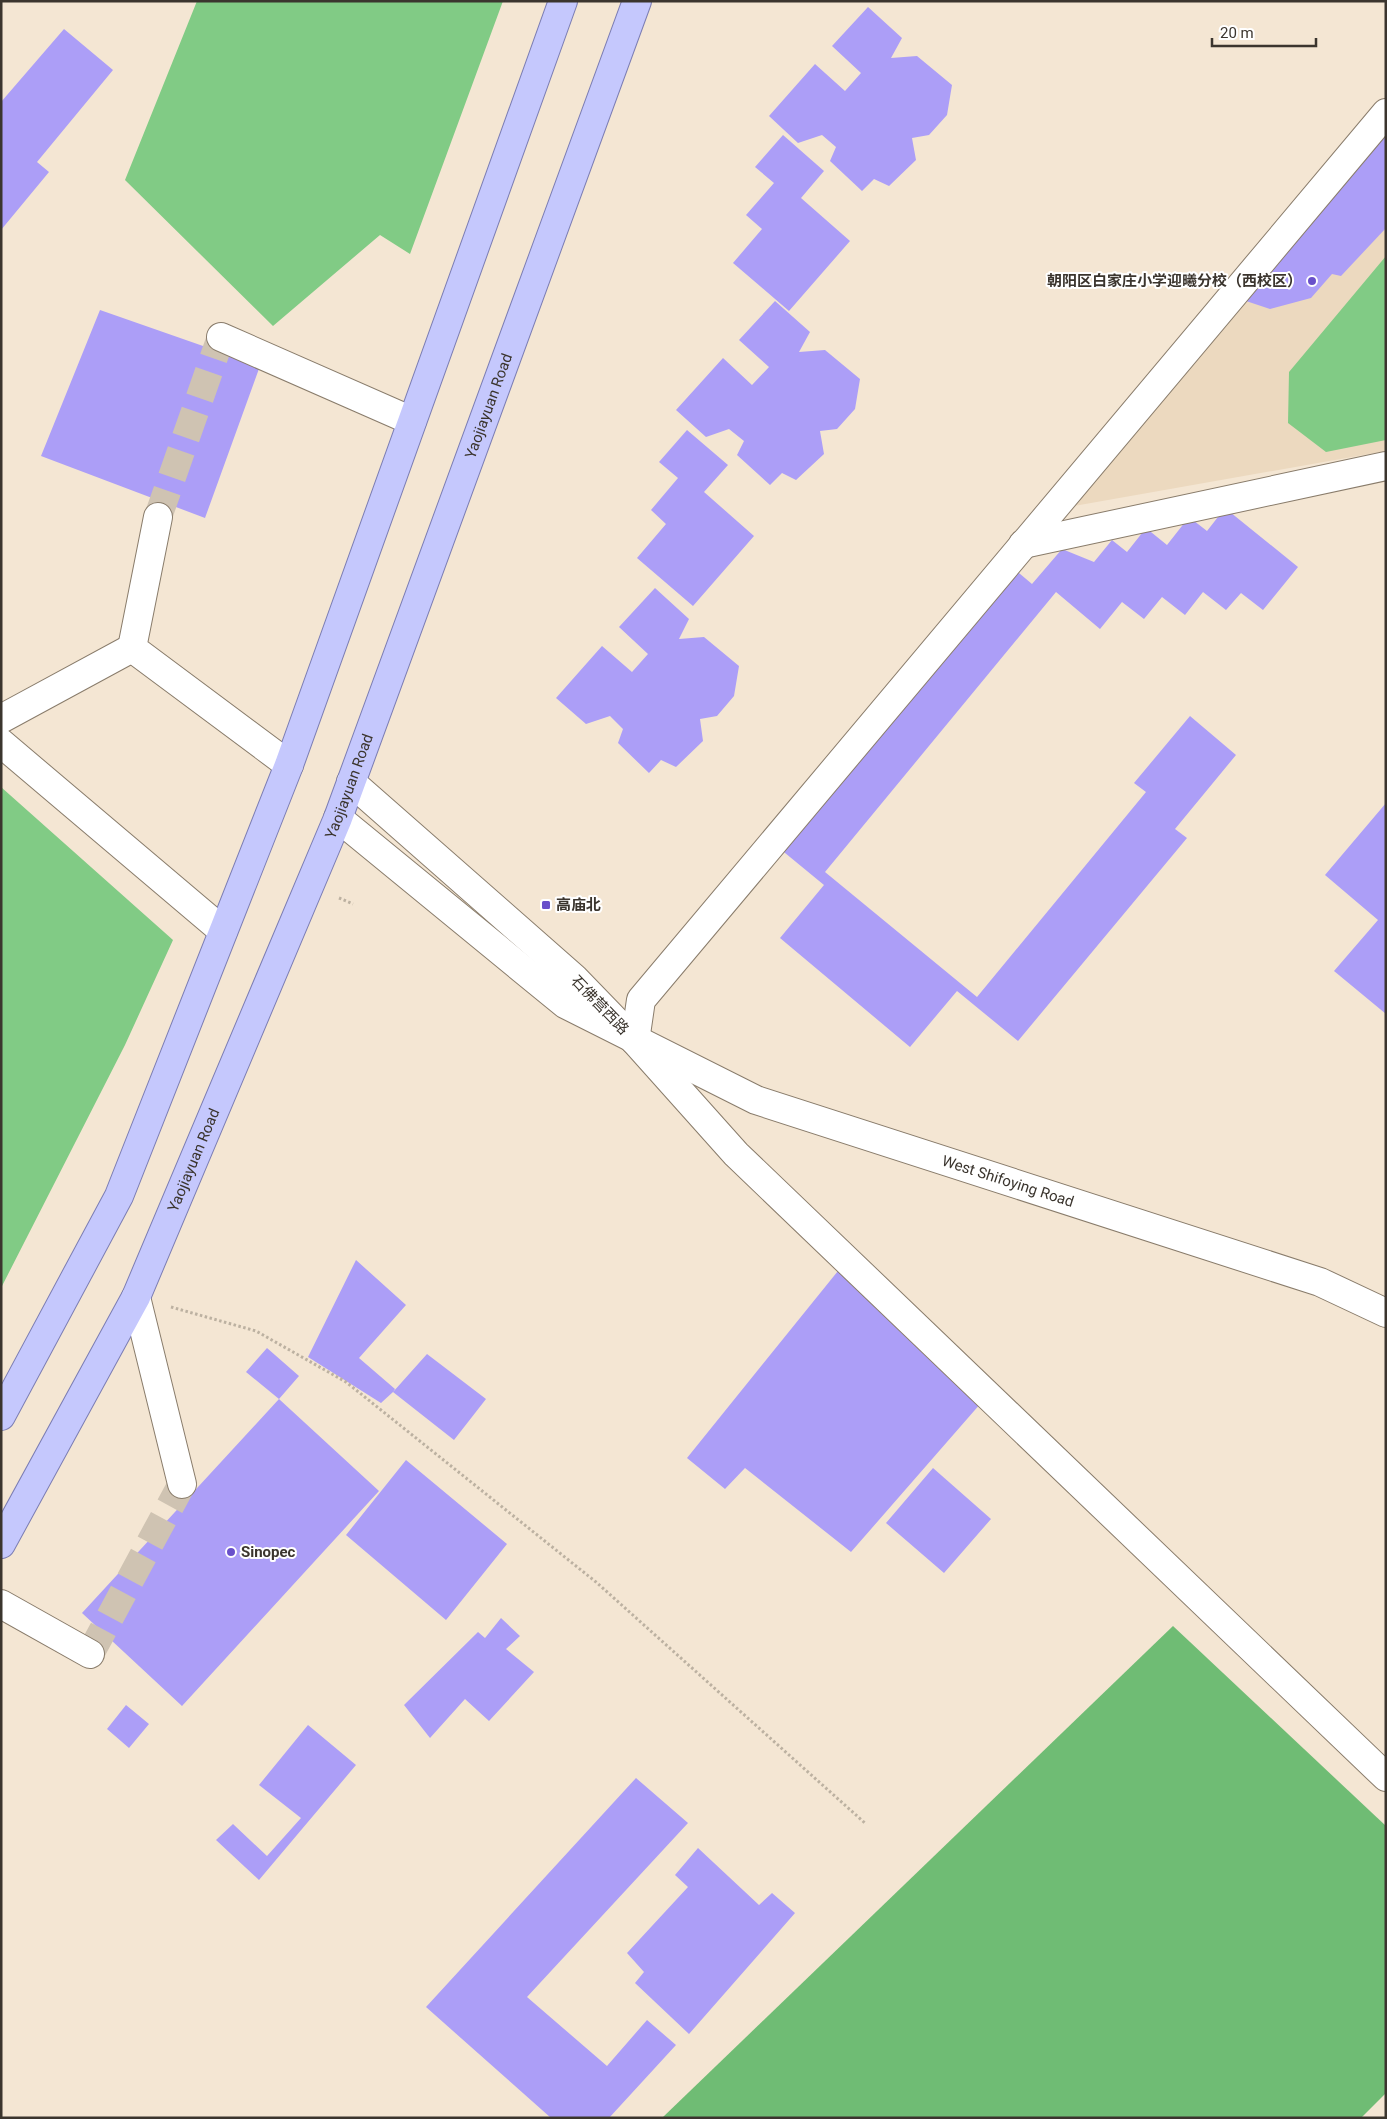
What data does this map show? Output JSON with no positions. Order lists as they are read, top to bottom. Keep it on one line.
{"streets":{"main road":["Yaojiayuan Road"],"street":["石佛营西路","West Shifoying Road"]},"crossings":[["Yaojiayuan Road","石佛营西路"],["石佛营西路","West Shifoying Road"]],"places":{"other":["朝阳区白家庄小学迎曦分校（西校区）","Sinopec"],"transit":["高庙北"]},"scale_bar":"20 m"}
